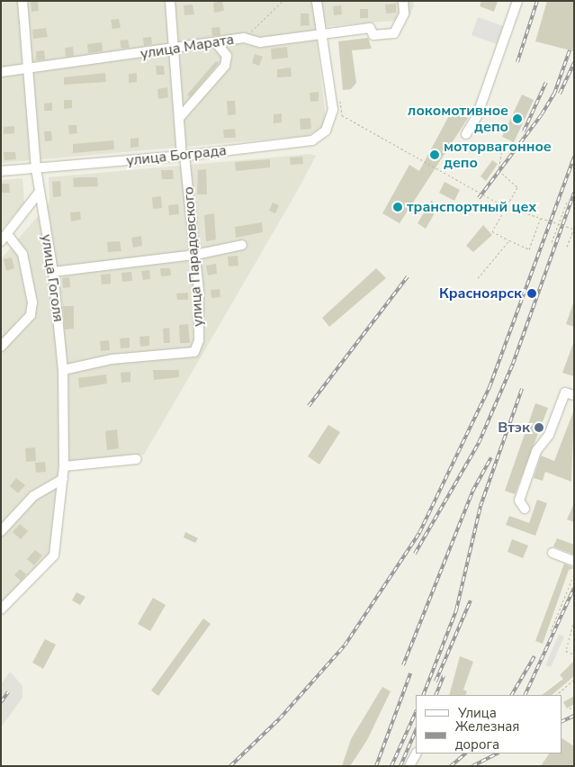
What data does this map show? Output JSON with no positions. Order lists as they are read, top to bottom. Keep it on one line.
{"streets":{"street":["улица Марата","улица Бограда","улица Парадовского","улица Гоголя"]},"crossings":[["улица Марата","улица Бограда"],["улица Марата","улица Парадовского"],["улица Марата","улица Гоголя"],["улица Бограда","улица Парадовского"],["улица Бограда","улица Гоголя"],["улица Парадовского","улица Гоголя"]],"places":["локомотивное депо","моторвагонное депо","транспортный цех","Красноярск","Втэк"],"legend":["Улица","Железная дорога"]}
